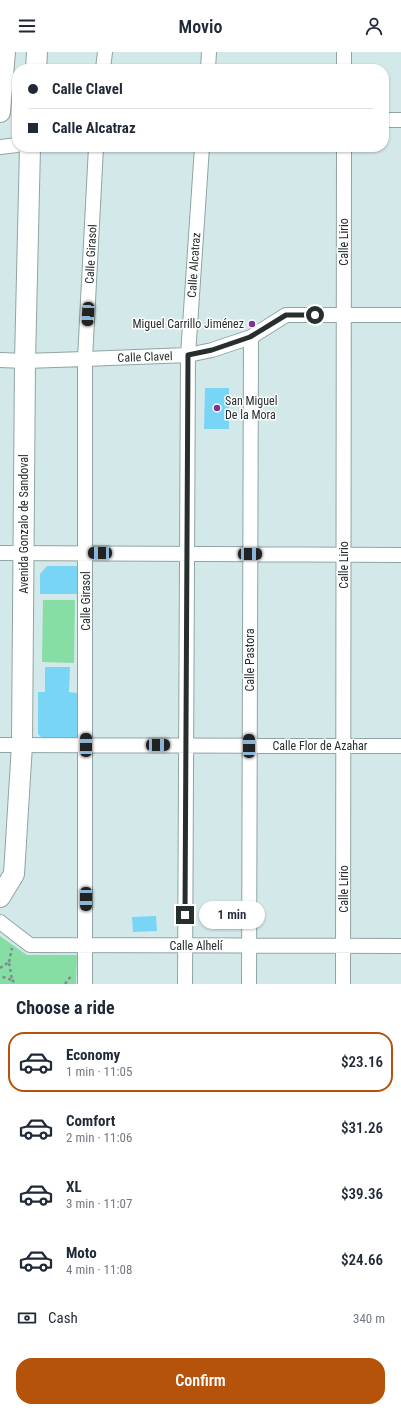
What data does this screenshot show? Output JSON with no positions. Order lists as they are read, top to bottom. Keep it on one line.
{"streets":{"main road":["Avenida Gonzalo de Sandoval"],"street":["Calle Lirio","Calle Girasol","Calle Alcatraz","Calle Clavel","Calle Pastora","Calle Flor de Azahar","Calle Alhelí"]},"crossings":[["Calle Lirio","Calle Clavel"],["Calle Lirio","Calle Flor de Azahar"],["Calle Lirio","Calle Alhelí"],["Calle Girasol","Calle Clavel"],["Calle Girasol","Calle Flor de Azahar"],["Calle Girasol","Calle Alhelí"],["Calle Alcatraz","Calle Clavel"],["Calle Alcatraz","Calle Flor de Azahar"],["Calle Alcatraz","Calle Alhelí"],["Calle Clavel","Avenida Gonzalo de Sandoval"],["Calle Clavel","Calle Pastora"],["Avenida Gonzalo de Sandoval","Calle Flor de Azahar"],["Calle Pastora","Calle Flor de Azahar"],["Calle Pastora","Calle Alhelí"]],"places":["Miguel Carrillo Jiménez","San Miguel De la Mora"],"page":{"header":"Movio","banner":["Calle Clavel","Calle Alcatraz"],"bubble":"1 min","heading":"Choose a ride","list":[{"name":"Economy","note":"1 min · 11:05","value":"$23.16"},{"name":"Comfort","note":"2 min · 11:06","value":"$31.26"},{"name":"XL","note":"3 min · 11:07","value":"$39.36"},{"name":"Moto","note":"4 min · 11:08","value":"$24.66"}],"pay":["Cash","340 m"],"buttons":"Confirm"}}
